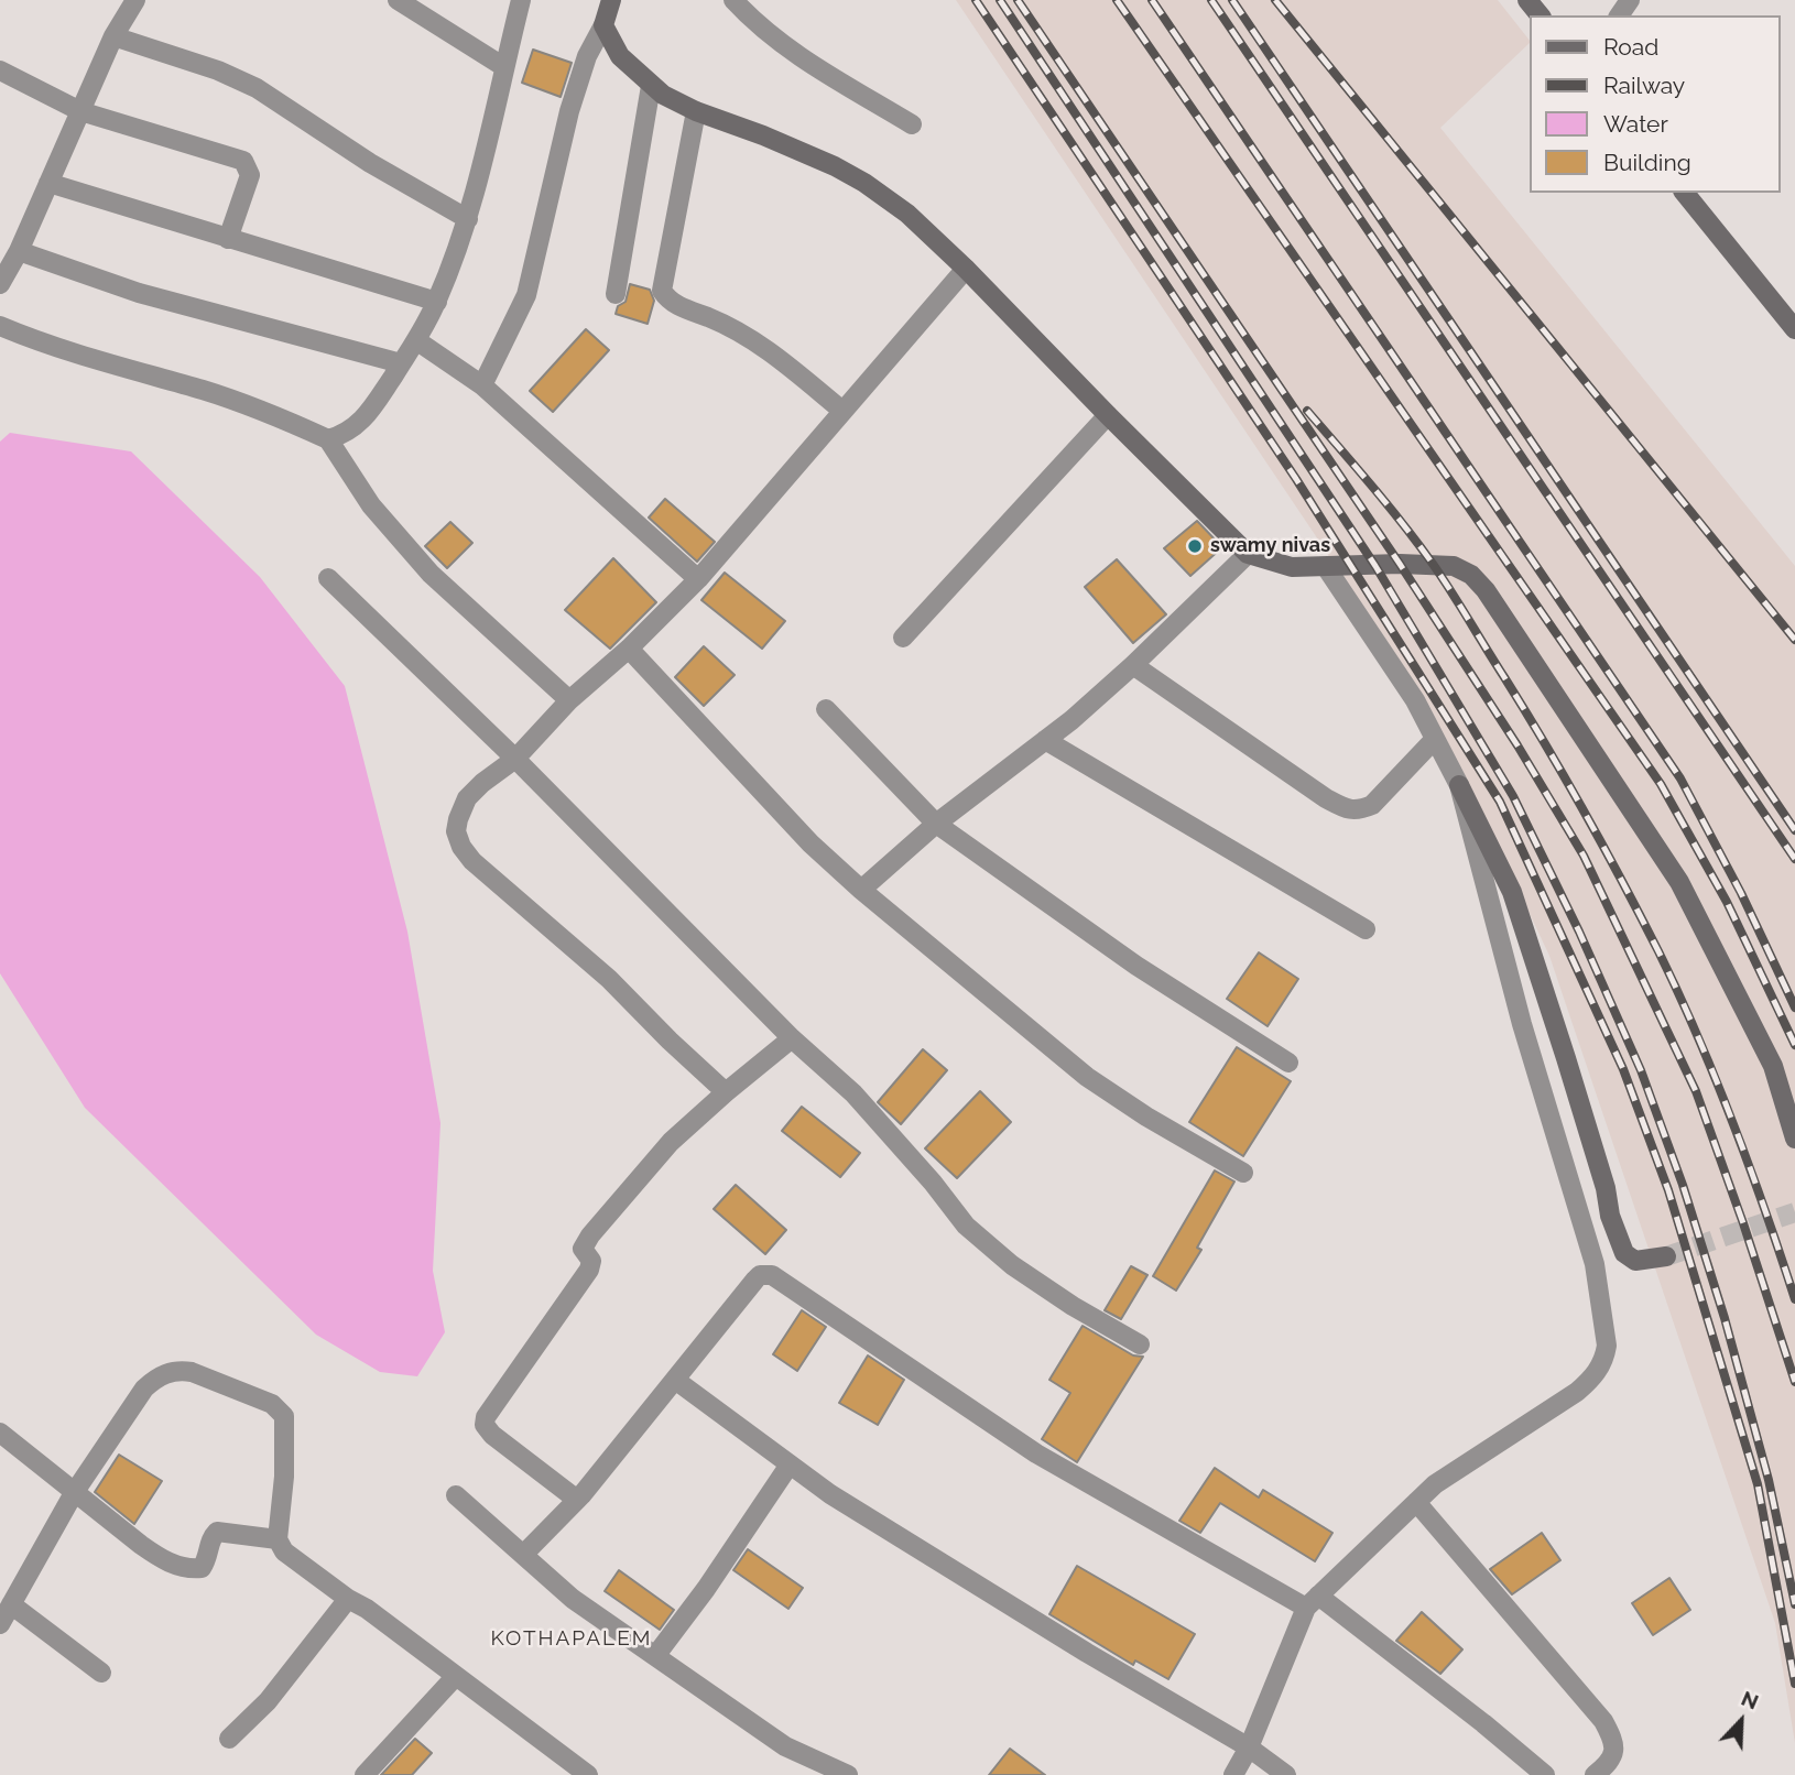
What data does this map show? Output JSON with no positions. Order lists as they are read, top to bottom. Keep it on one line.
{"districts":["KOTHAPALEM"],"places":["swamy nivas"],"legend":["Road","Railway","Water","Building"],"north":"top right"}
